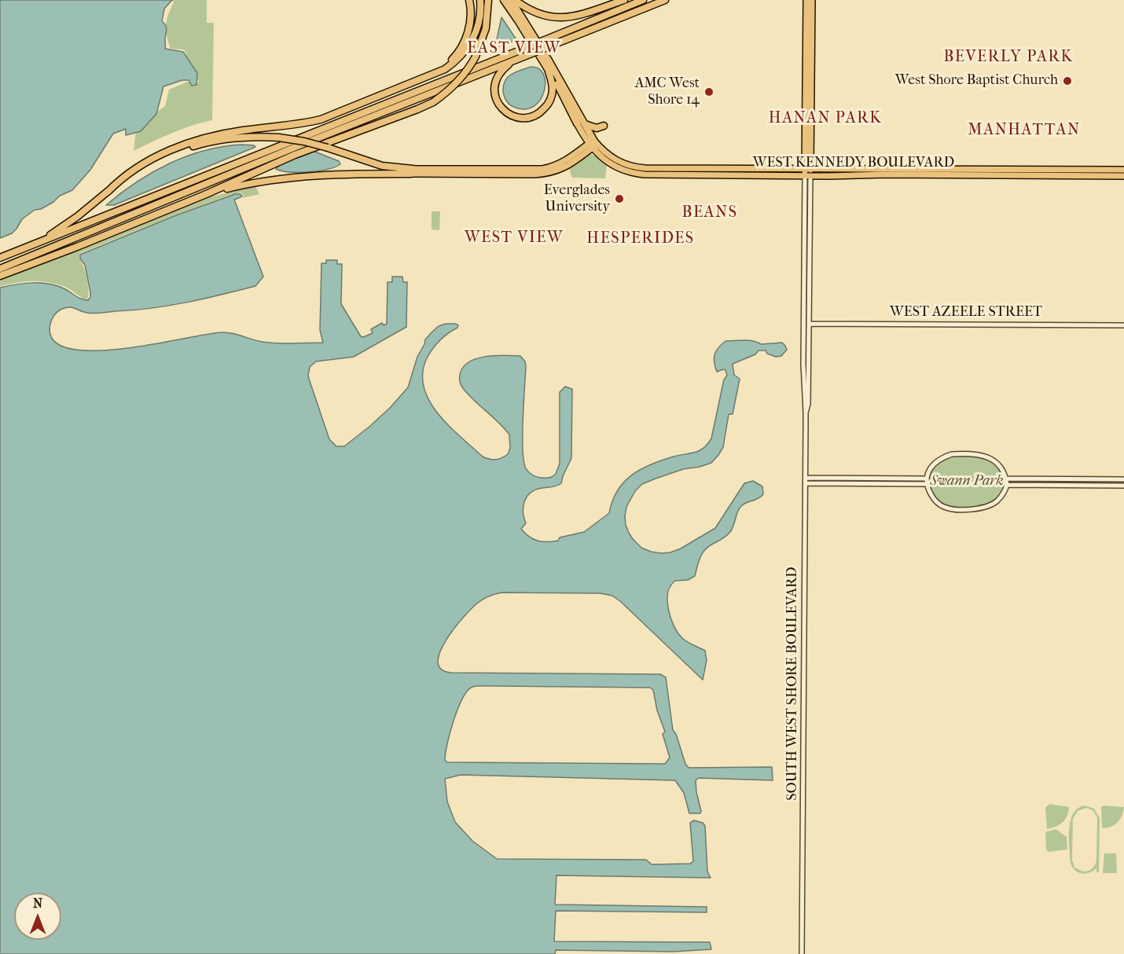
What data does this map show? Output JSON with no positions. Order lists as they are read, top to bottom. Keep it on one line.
{"streets":{"main road":["WEST KENNEDY BOULEVARD"],"street":["WEST AZEELE STREET","SOUTH WEST SHORE BOULEVARD"]},"crossings":[["WEST KENNEDY BOULEVARD","SOUTH WEST SHORE BOULEVARD"],["WEST AZEELE STREET","SOUTH WEST SHORE BOULEVARD"]],"districts":["EAST VIEW","BEVERLY PARK","HANAN PARK","MANHATTAN","BEANS","WEST VIEW","HESPERIDES"],"parks":["Swann Park"],"places":["West Shore Baptist Church","AMC West Shore 14","Everglades University"],"north":"top"}
